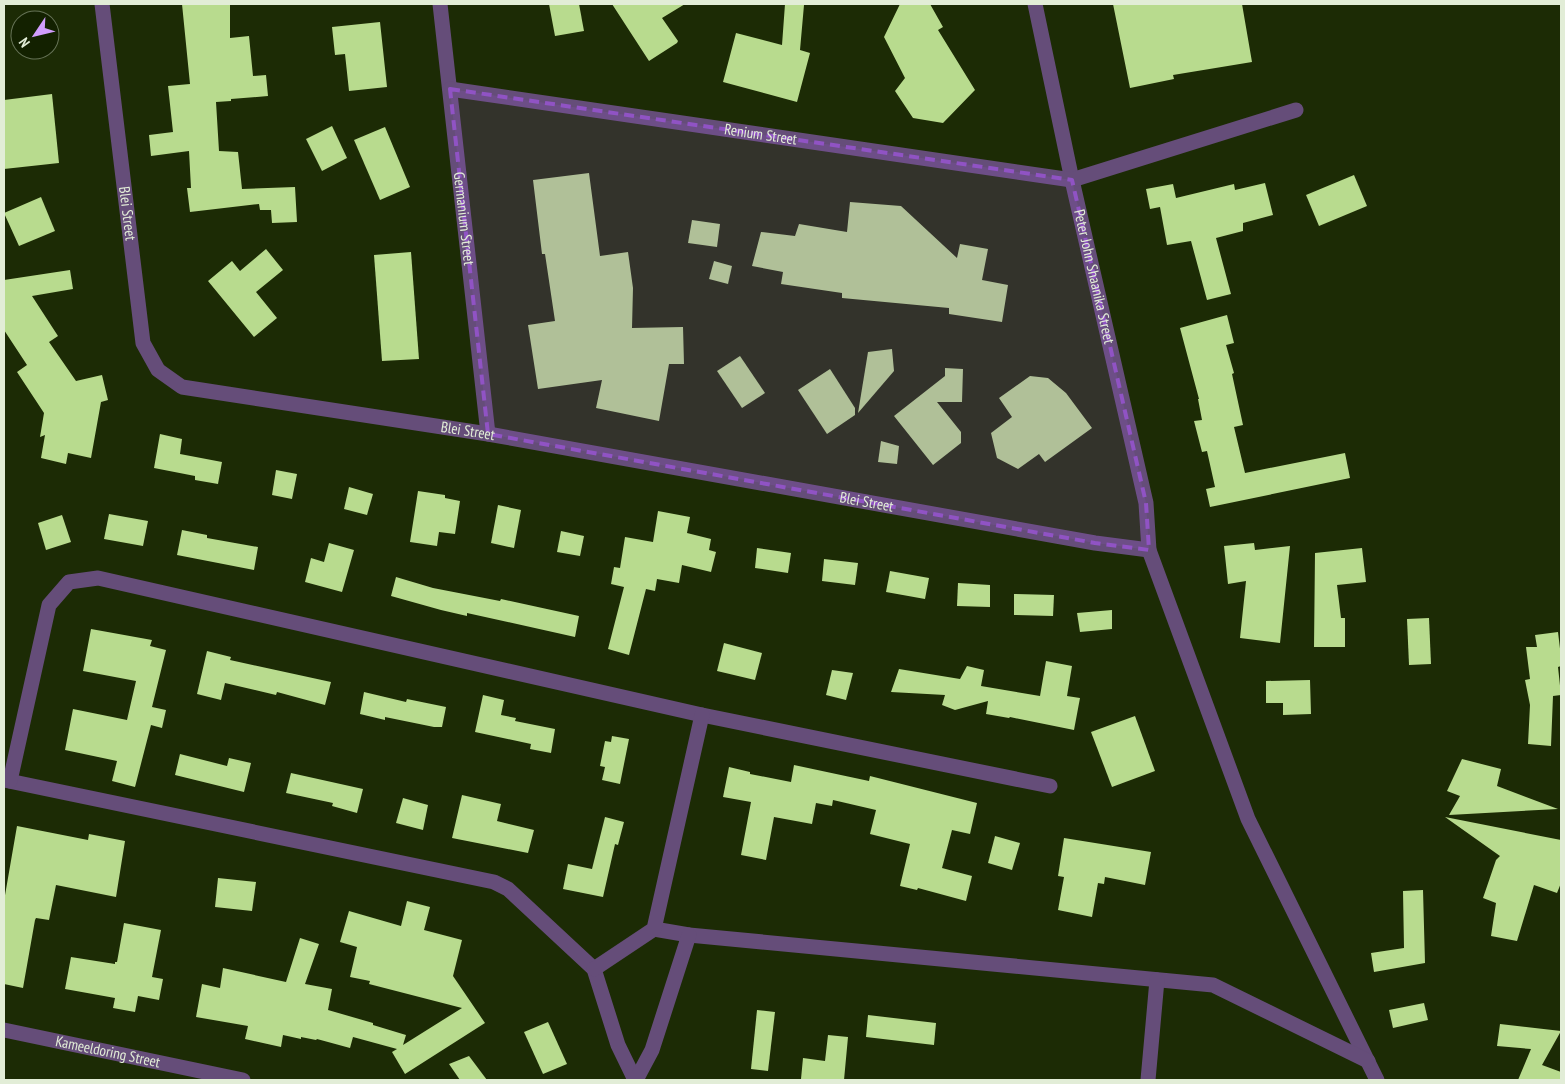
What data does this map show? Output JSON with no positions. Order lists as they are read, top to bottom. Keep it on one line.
{"streets":{"street":["Renium Street","Blei Street","Germanium Street","Peter John Shaanika Street","Kameeldoring Street"]},"crossings":[["Renium Street","Germanium Street"],["Renium Street","Peter John Shaanika Street"],["Blei Street","Germanium Street"],["Blei Street","Peter John Shaanika Street"]],"north":"bottom left"}
